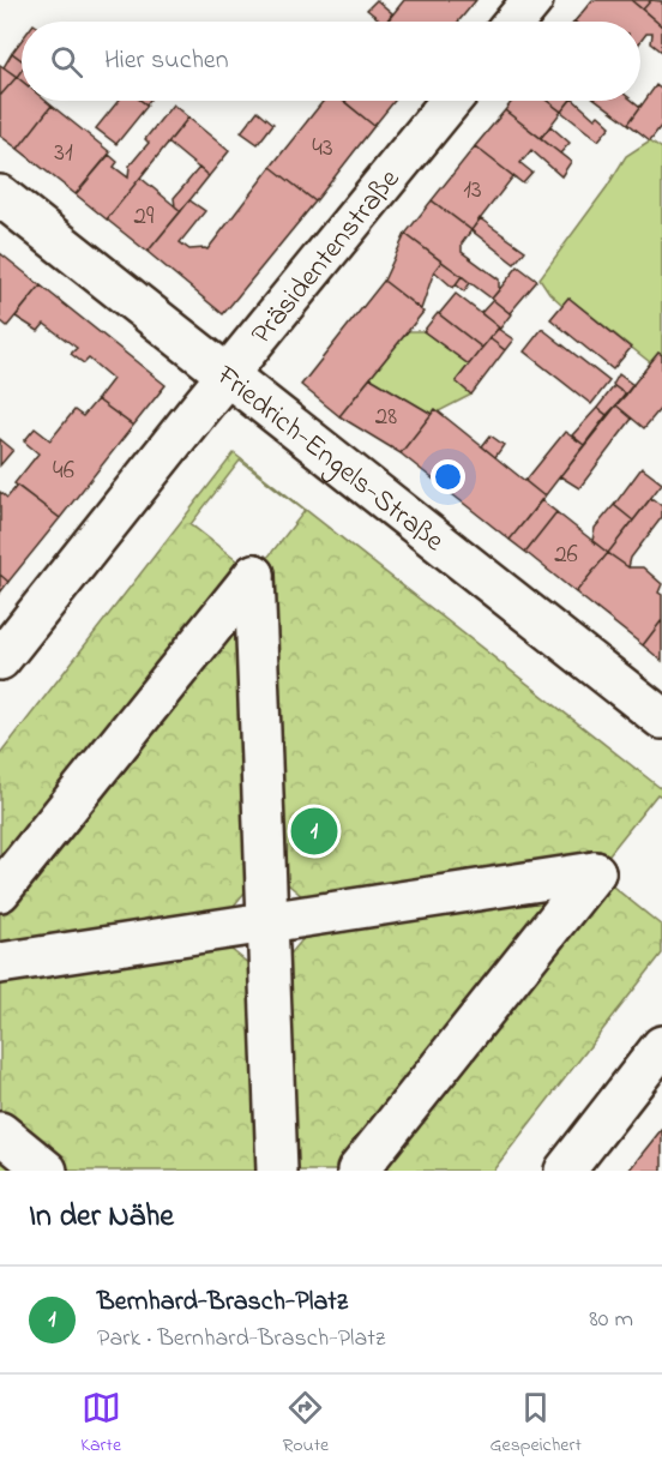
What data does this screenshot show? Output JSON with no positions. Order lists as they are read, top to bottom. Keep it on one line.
{"streets":{"street":["Präsidentenstraße","Friedrich-Engels-Straße"]},"crossings":[["Präsidentenstraße","Friedrich-Engels-Straße"]],"house_numbers":["43","31","13","29","28","46","26"],"page":{"search":"Hier suchen","pins":"1","heading":"In der Nähe","list":[{"mark":"1","name":"Bernhard-Brasch-Platz","note":"Park · Bernhard-Brasch-Platz","value":"80 m"}],"nav":["Karte","Route","Gespeichert"]}}
